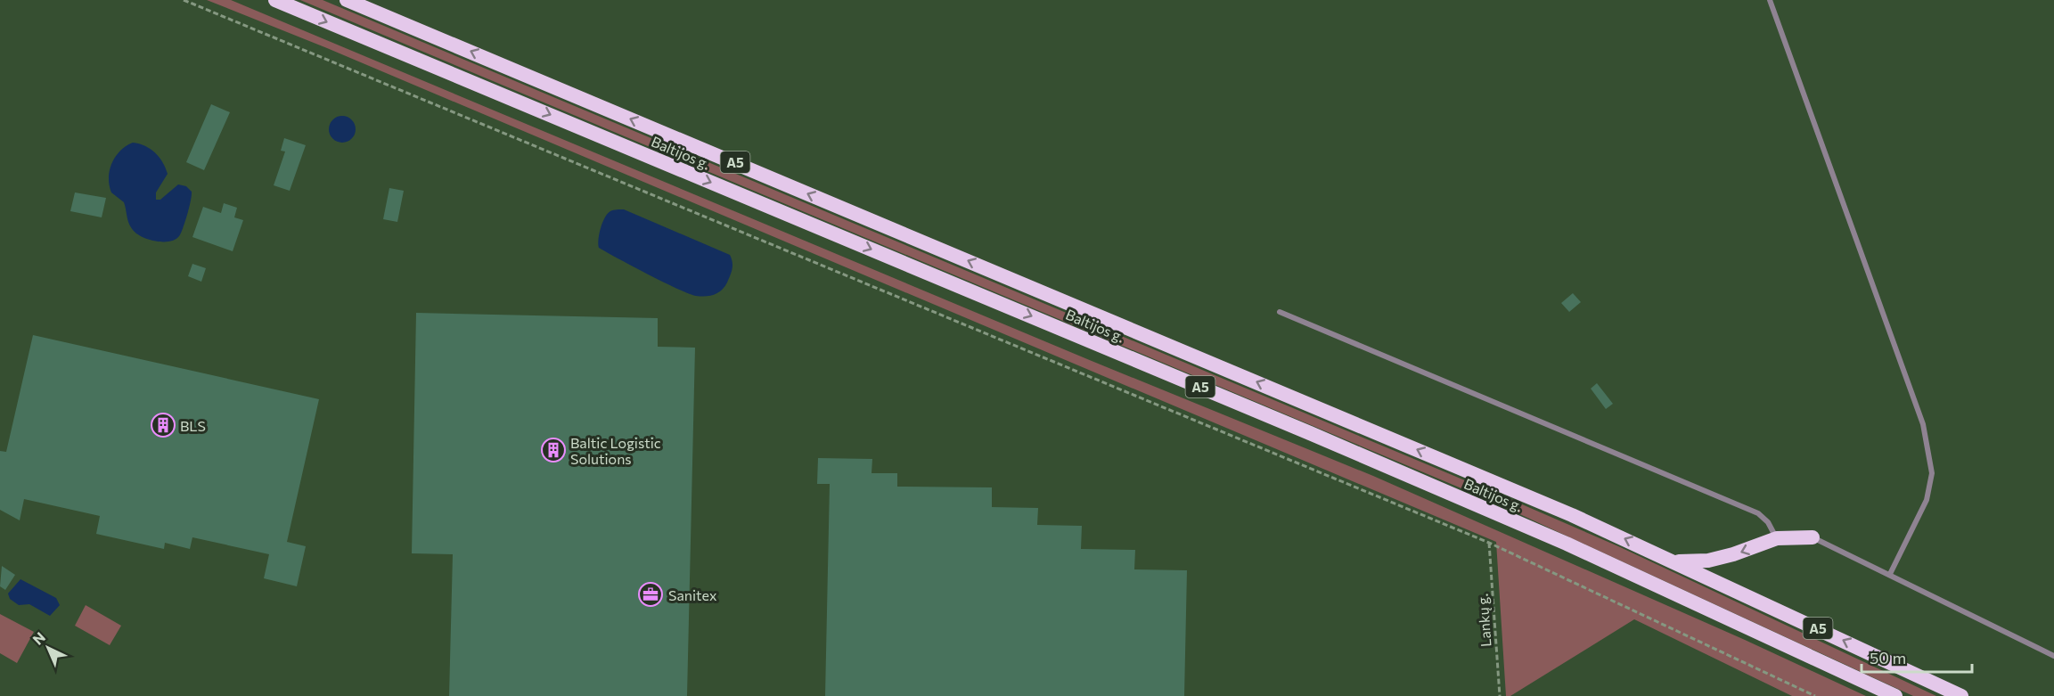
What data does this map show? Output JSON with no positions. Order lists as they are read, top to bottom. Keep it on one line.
{"streets":{"highway":["Baltijos g.","A5"],"path":["Lankų g."]},"places":{"building":["BLS","Baltic Logistic Solutions"],"office":["Sanitex"]},"scale_bar":"50 m","north":"top left"}
